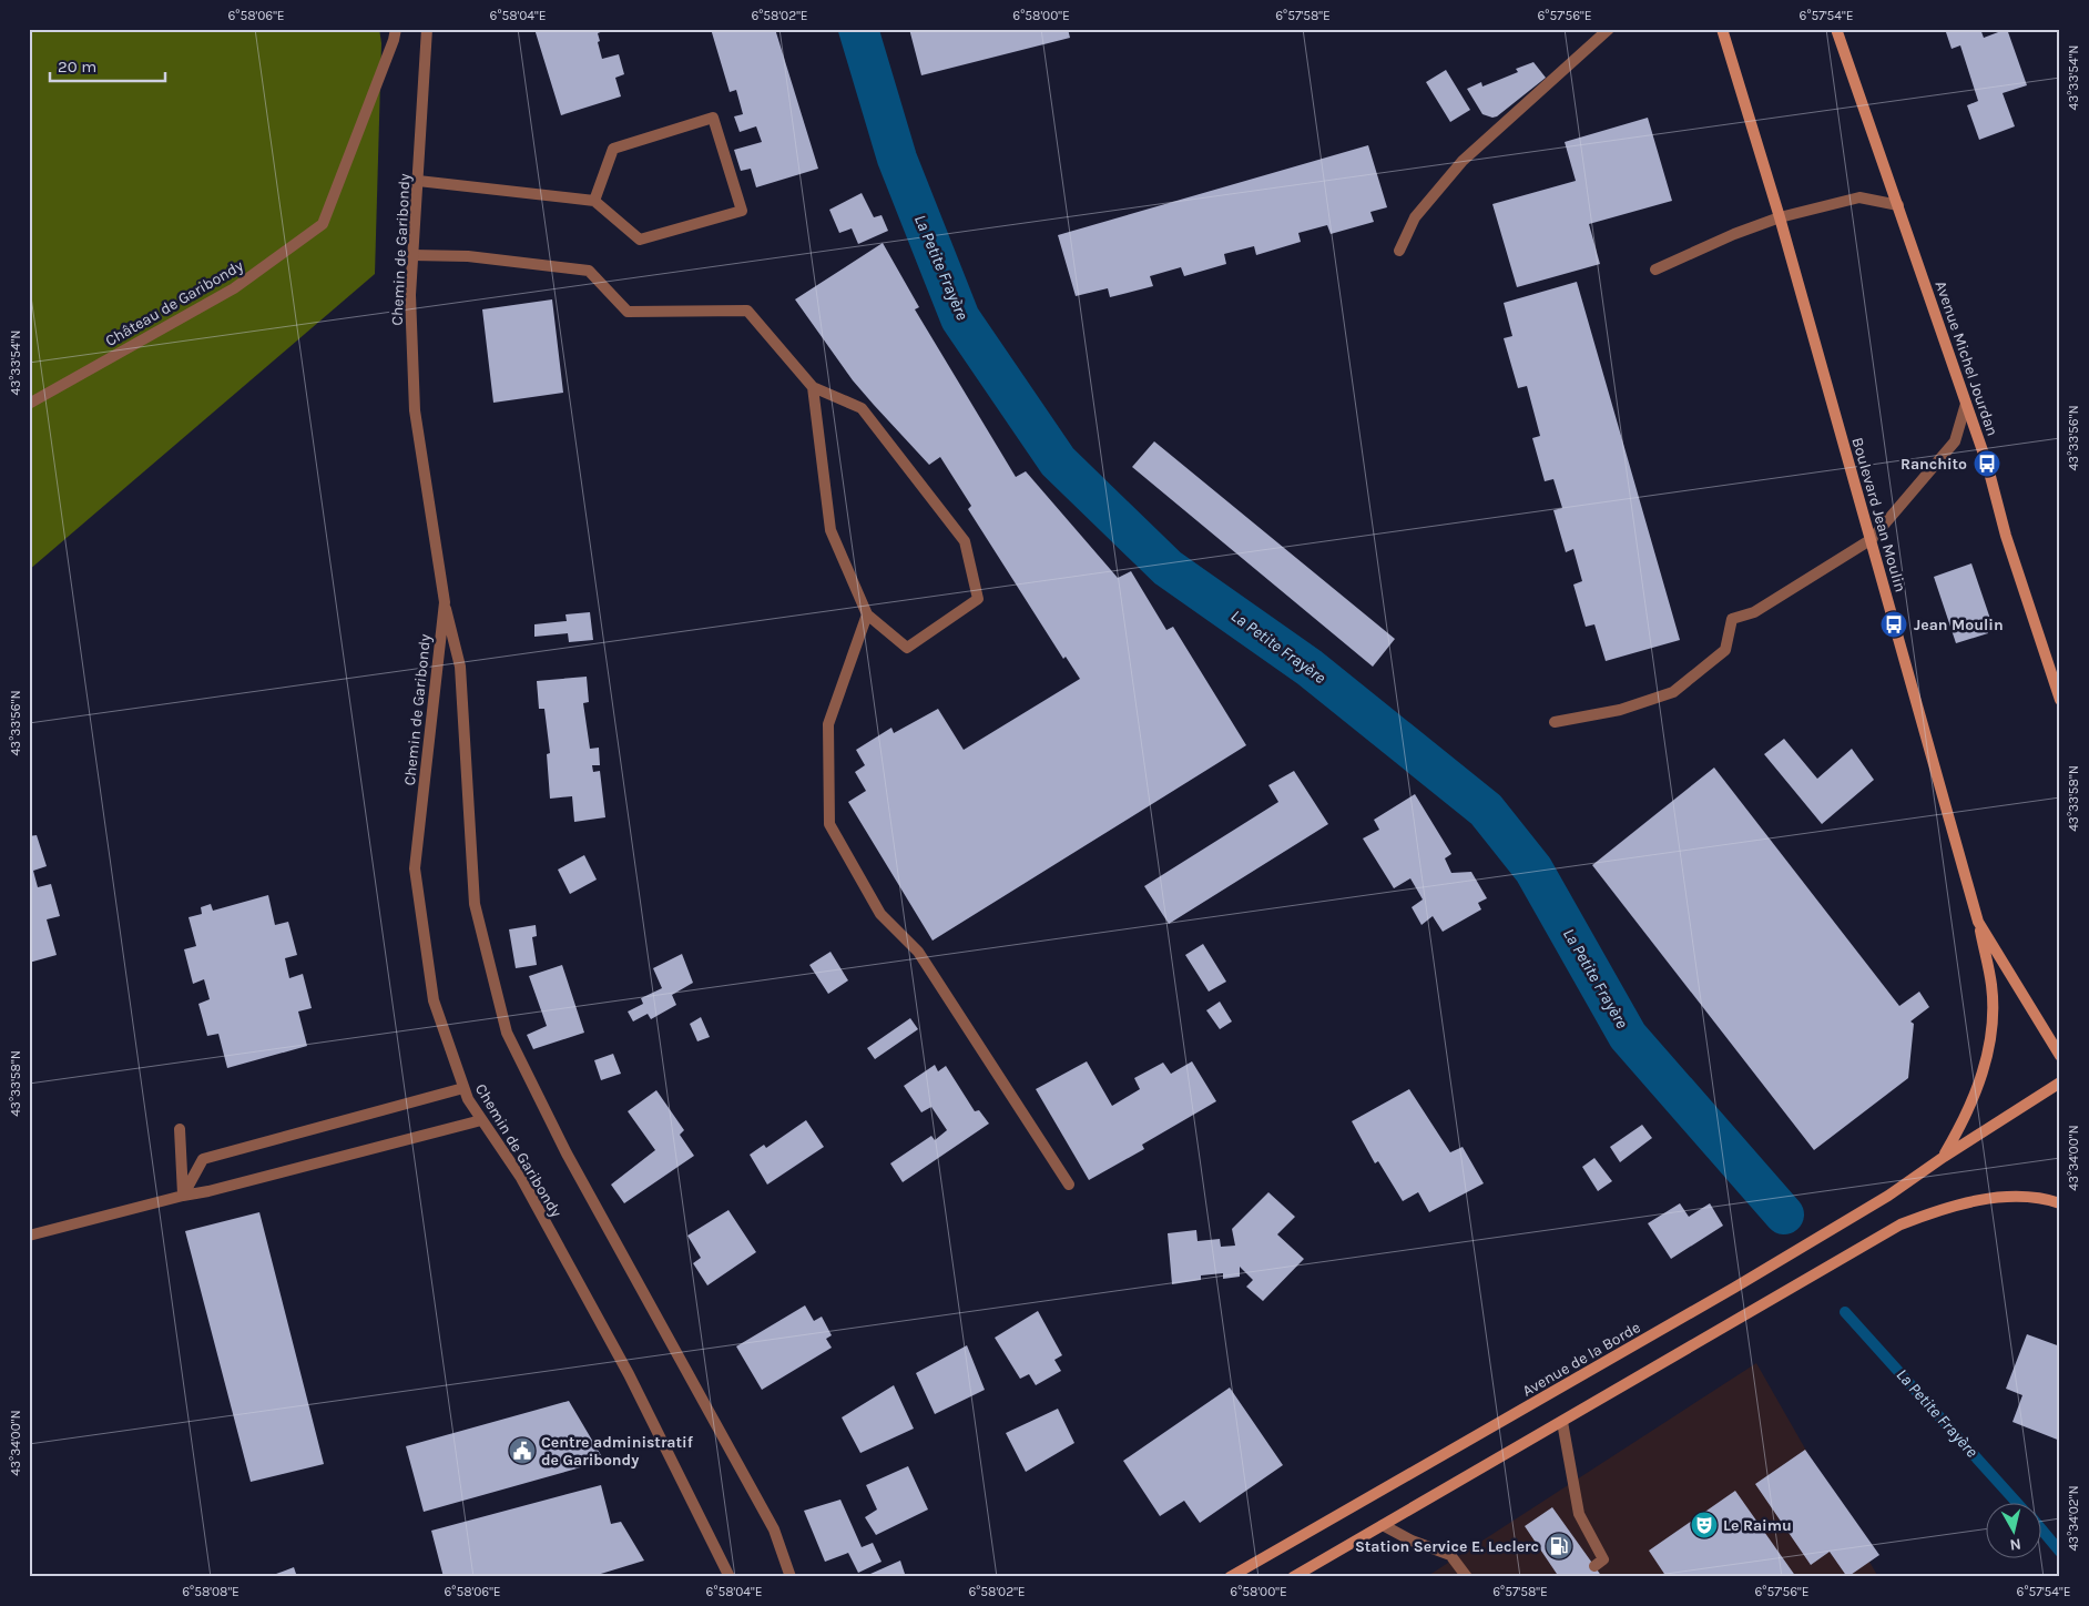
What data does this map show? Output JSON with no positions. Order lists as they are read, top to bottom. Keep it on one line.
{"streets":{"main road":["Avenue Michel Jourdan","Boulevard Jean Moulin","Avenue de la Borde"],"street":["Chemin de Garibondy","Château de Garibondy"]},"water":["La Petite Frayère"],"places":{"bus stop":["Ranchito","Jean Moulin"],"public building":["Centre administratif de Garibondy"],"theatre":["Le Raimu"],"fuel station":["Station Service E. Leclerc"]},"scale_bar":"20 m","north":"bottom","coordinates":["6°58'06\"E","6°58'04\"E","6°58'02\"E","6°58'00\"E","6°57'58\"E","6°57'56\"E","6°57'54\"E","43°33'54\"N","43°33'56\"N","43°33'58\"N","43°34'00\"N","43°34'02\"N","6°58'08\"E"]}
